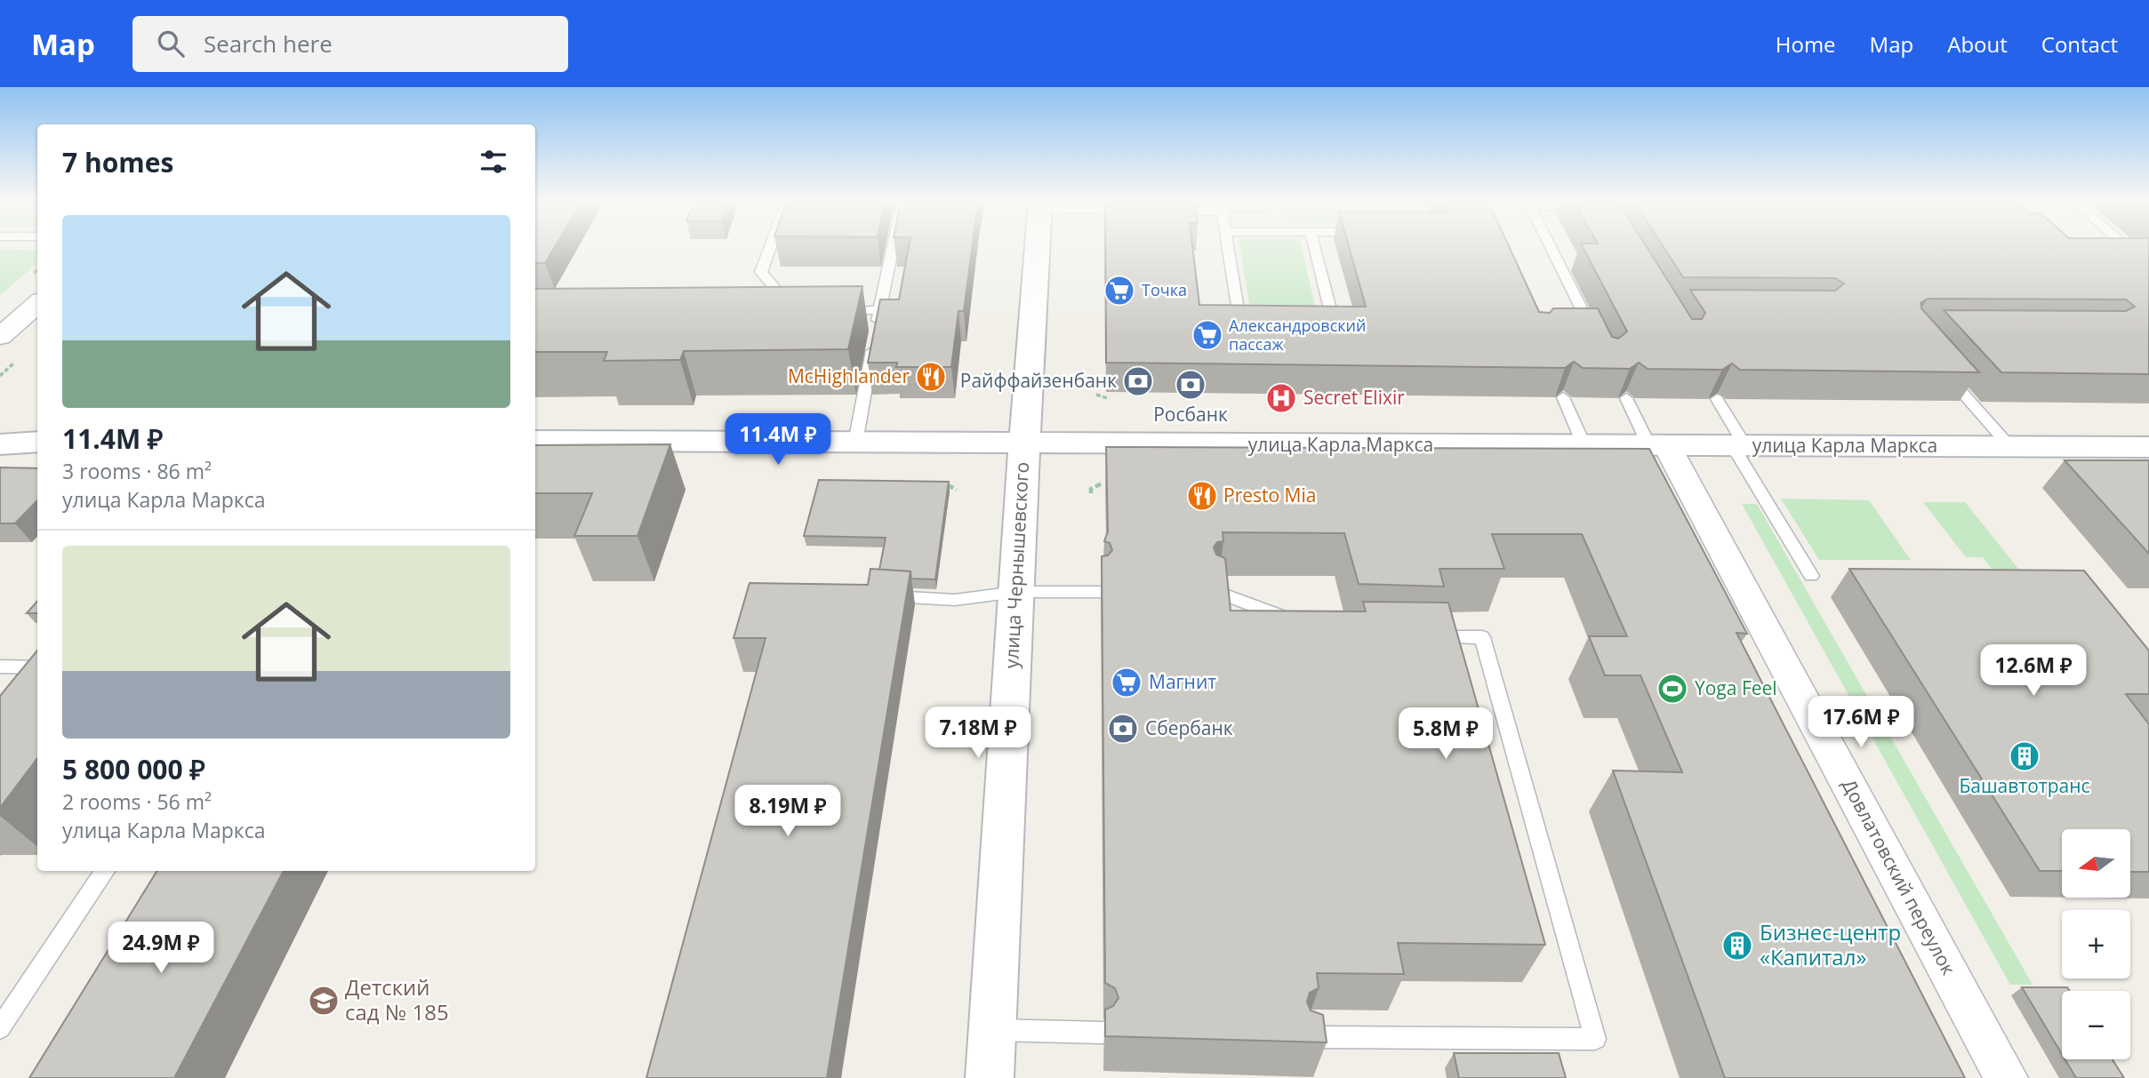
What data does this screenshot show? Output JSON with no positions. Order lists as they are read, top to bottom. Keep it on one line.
{"streets":{"street":["улица Карла Маркса","улица Чернышевского","Довлатовский переулок"]},"crossings":[["улица Карла Маркса","улица Чернышевского"],["улица Карла Маркса","Довлатовский переулок"]],"places":{"supermarket":["Точка","Александровский пассаж","Магнит"],"restaurant":["McHighlander","Presto Mia"],"bank":["Райффайзенбанк","Росбанк","Сбербанк"],"hospital":["Secret Elixir"],"sports":["Yoga Feel"],"building":["Башавтотранс","Бизнес-центр «Капитал»"],"school or university":["Детский сад № 185"]},"north":"left","page":{"header":"Map","search":"Search here","nav":["Home","Map","About","Contact"],"heading":"7 homes","list":[{"name":"11.4M ₽","note":"3 rooms · 86 m² · улица Карла Маркса"},{"name":"5 800 000 ₽","note":"2 rooms · 56 m² · улица Карла Маркса"}],"price":["11.4M ₽","12.6M ₽","17.6M ₽","7.18M ₽","5.8M ₽","8.19M ₽","24.9M ₽"],"map_buttons":["+","−"]}}
